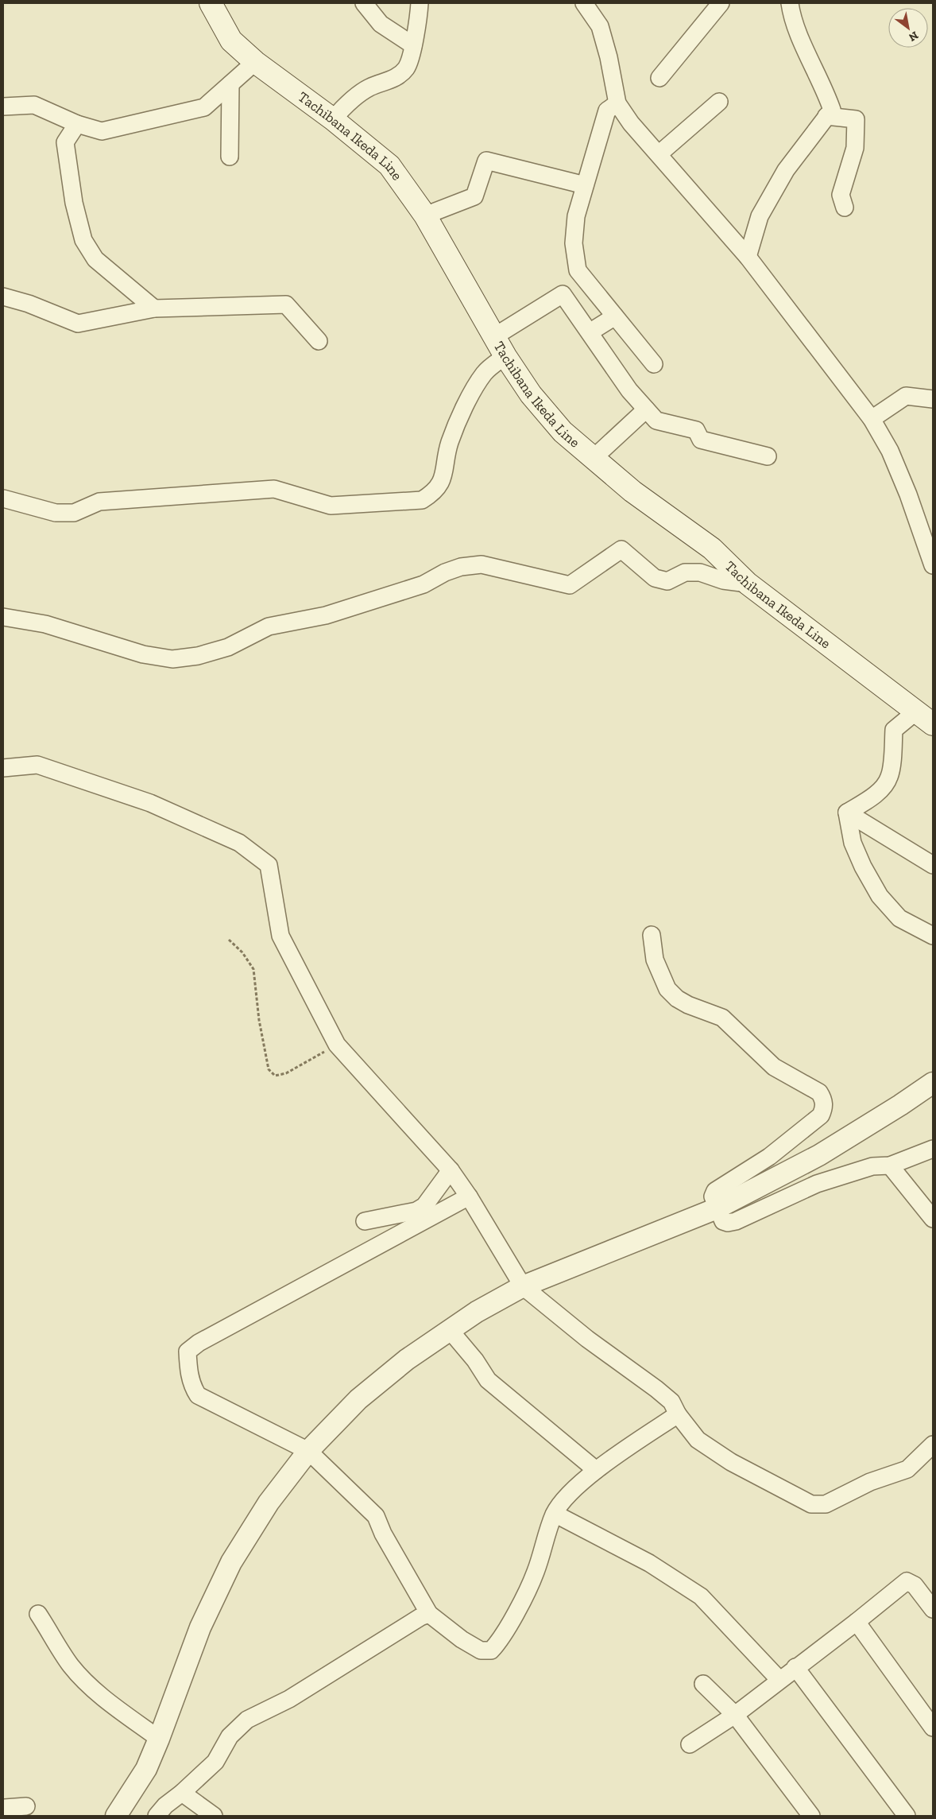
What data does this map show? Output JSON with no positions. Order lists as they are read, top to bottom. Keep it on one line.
{"streets":{"main road":["Tachibana Ikeda Line"]},"north":"bottom right"}
